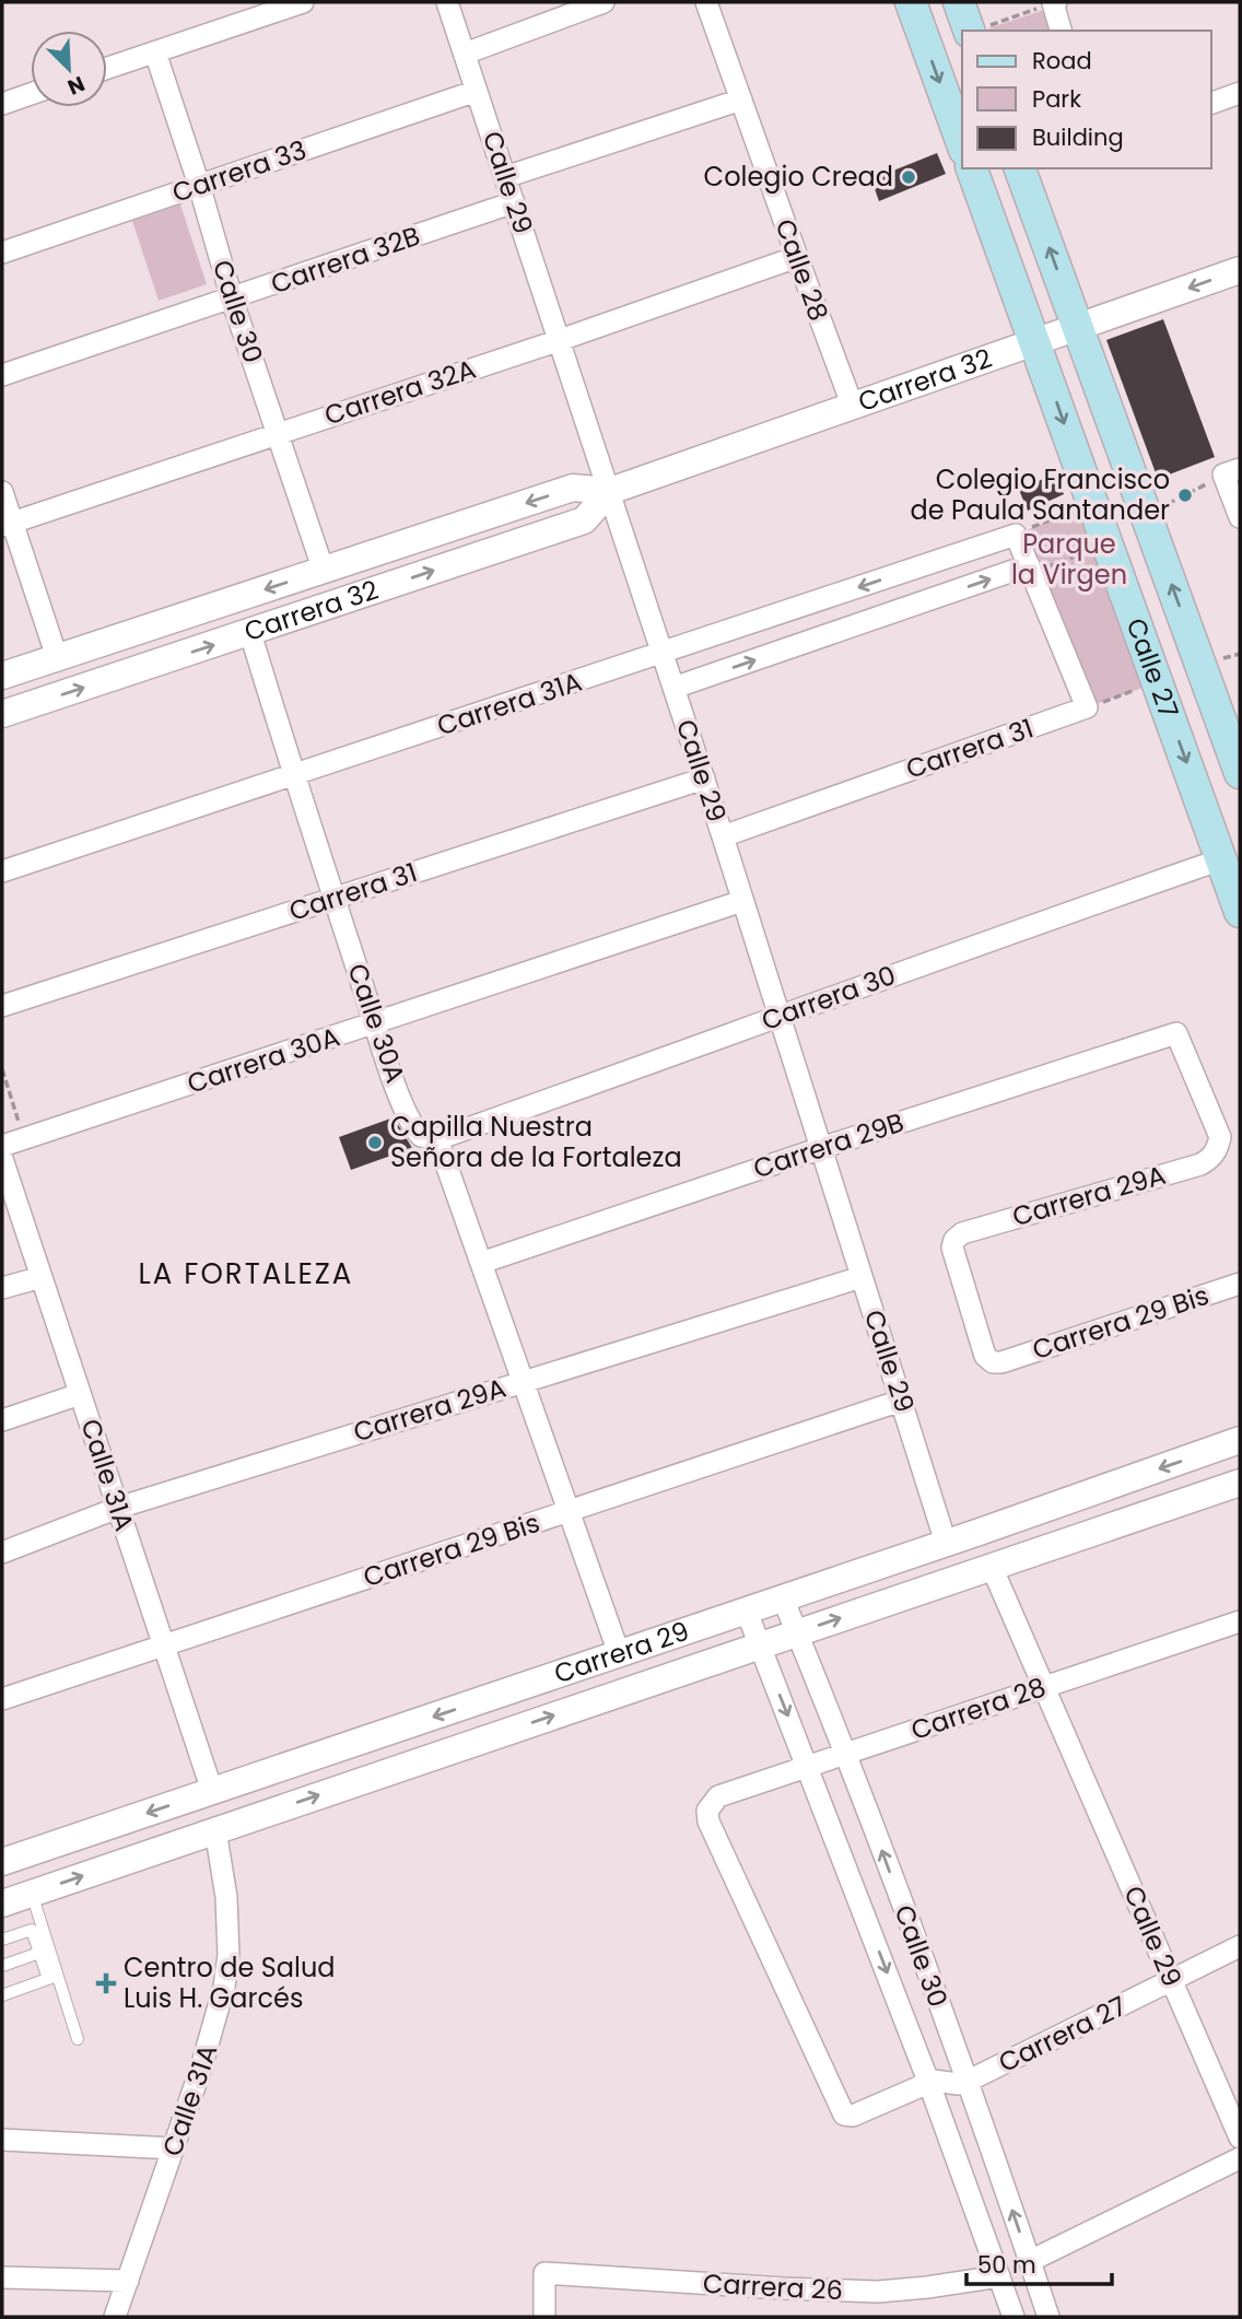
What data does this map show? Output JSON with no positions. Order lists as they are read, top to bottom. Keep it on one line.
{"streets":{"main road":["Calle 27"],"street":["Carrera 33","Calle 29","Carrera 32B","Calle 28","Calle 30","Carrera 32","Carrera 32A","Carrera 31A","Carrera 31","Carrera 30","Calle 30A","Carrera 30A","Carrera 29B","Carrera 29A","Carrera 29 Bis","Calle 31A","Carrera 29","Carrera 28","Carrera 27","Carrera 26"]},"crossings":[["Carrera 33","Calle 29"],["Carrera 33","Calle 30"],["Calle 29","Carrera 32B"],["Calle 29","Carrera 32"],["Calle 29","Carrera 32A"],["Calle 29","Carrera 31A"],["Calle 29","Carrera 31"],["Calle 29","Carrera 30"],["Calle 29","Carrera 30A"],["Calle 29","Carrera 29B"],["Calle 29","Carrera 29A"],["Calle 29","Carrera 29 Bis"],["Calle 29","Carrera 29"],["Calle 29","Carrera 28"],["Calle 29","Carrera 27"],["Carrera 32B","Calle 30"],["Calle 28","Carrera 32"],["Calle 28","Carrera 32A"],["Calle 30","Carrera 32"],["Calle 30","Carrera 32A"],["Calle 30","Carrera 29"],["Calle 30","Carrera 28"],["Calle 30","Carrera 27"],["Calle 30","Carrera 26"],["Carrera 32","Calle 27"],["Carrera 32","Calle 30A"],["Calle 27","Carrera 30"],["Carrera 31A","Calle 30A"],["Carrera 31","Calle 30A"],["Carrera 30","Calle 30A"],["Calle 30A","Carrera 30A"],["Carrera 29B","Carrera 29A"],["Carrera 29A","Carrera 29 Bis"],["Carrera 29A","Calle 31A"],["Carrera 29 Bis","Calle 31A"],["Calle 31A","Carrera 29"]],"districts":["LA FORTALEZA"],"parks":["Parque la Virgen"],"places":{"other":["Colegio Cread","Colegio Francisco de Paula Santander","Capilla Nuestra Señora de la Fortaleza"],"health":["Centro de Salud Luis H. Garcés"]},"legend":["Road","Park","Building"],"scale_bar":"50 m","north":"bottom right"}
